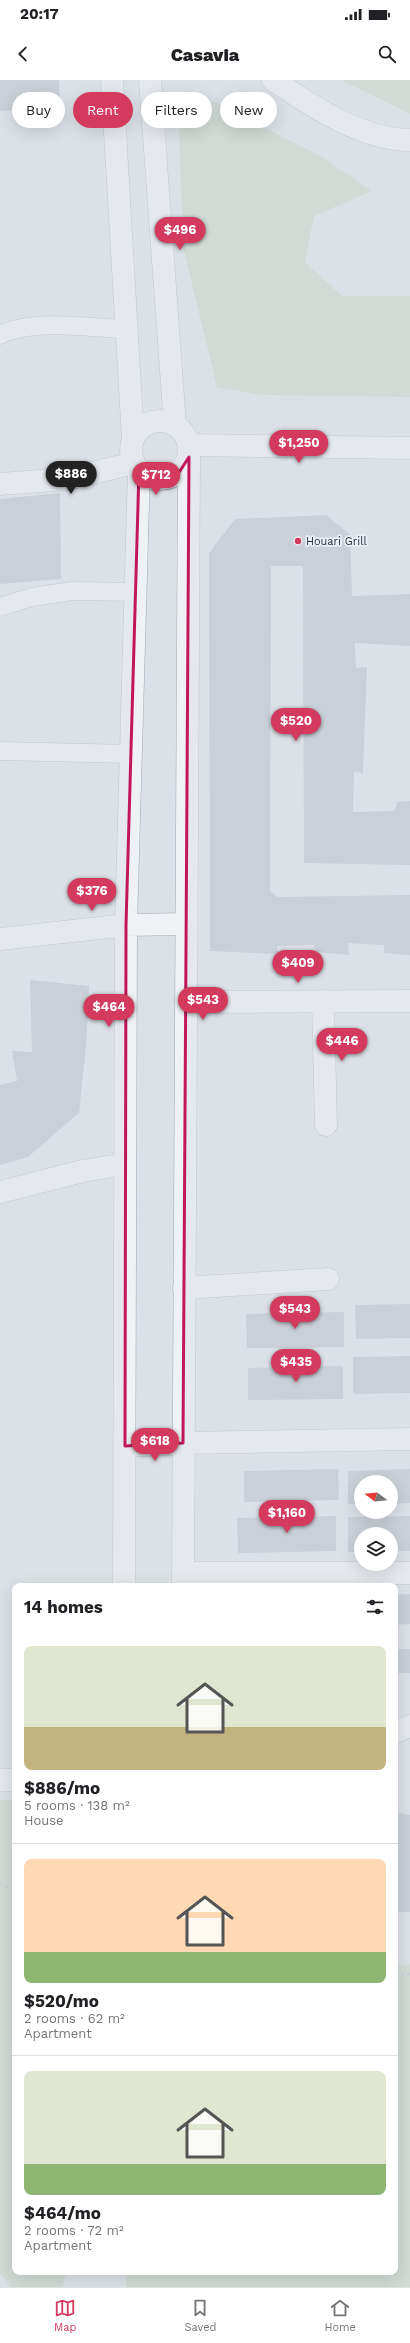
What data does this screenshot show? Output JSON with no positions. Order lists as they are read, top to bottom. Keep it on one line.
{"places":["Houari Grill"],"north":"left","page":{"status":"20:17","header":"Casavia","chip":["Buy","Rent","Filters","New"],"price":["$496","$1,250","$886","$712","$520","$376","$409","$543","$464","$446","$543","$435","$618","$1,160"],"heading":"14 homes","list":[{"name":"$886/mo","note":"5 rooms · 138 m² · House"},{"name":"$520/mo","note":"2 rooms · 62 m² · Apartment"},{"name":"$464/mo","note":"2 rooms · 72 m² · Apartment"}],"tabs":["Map","Saved","Home"]}}
